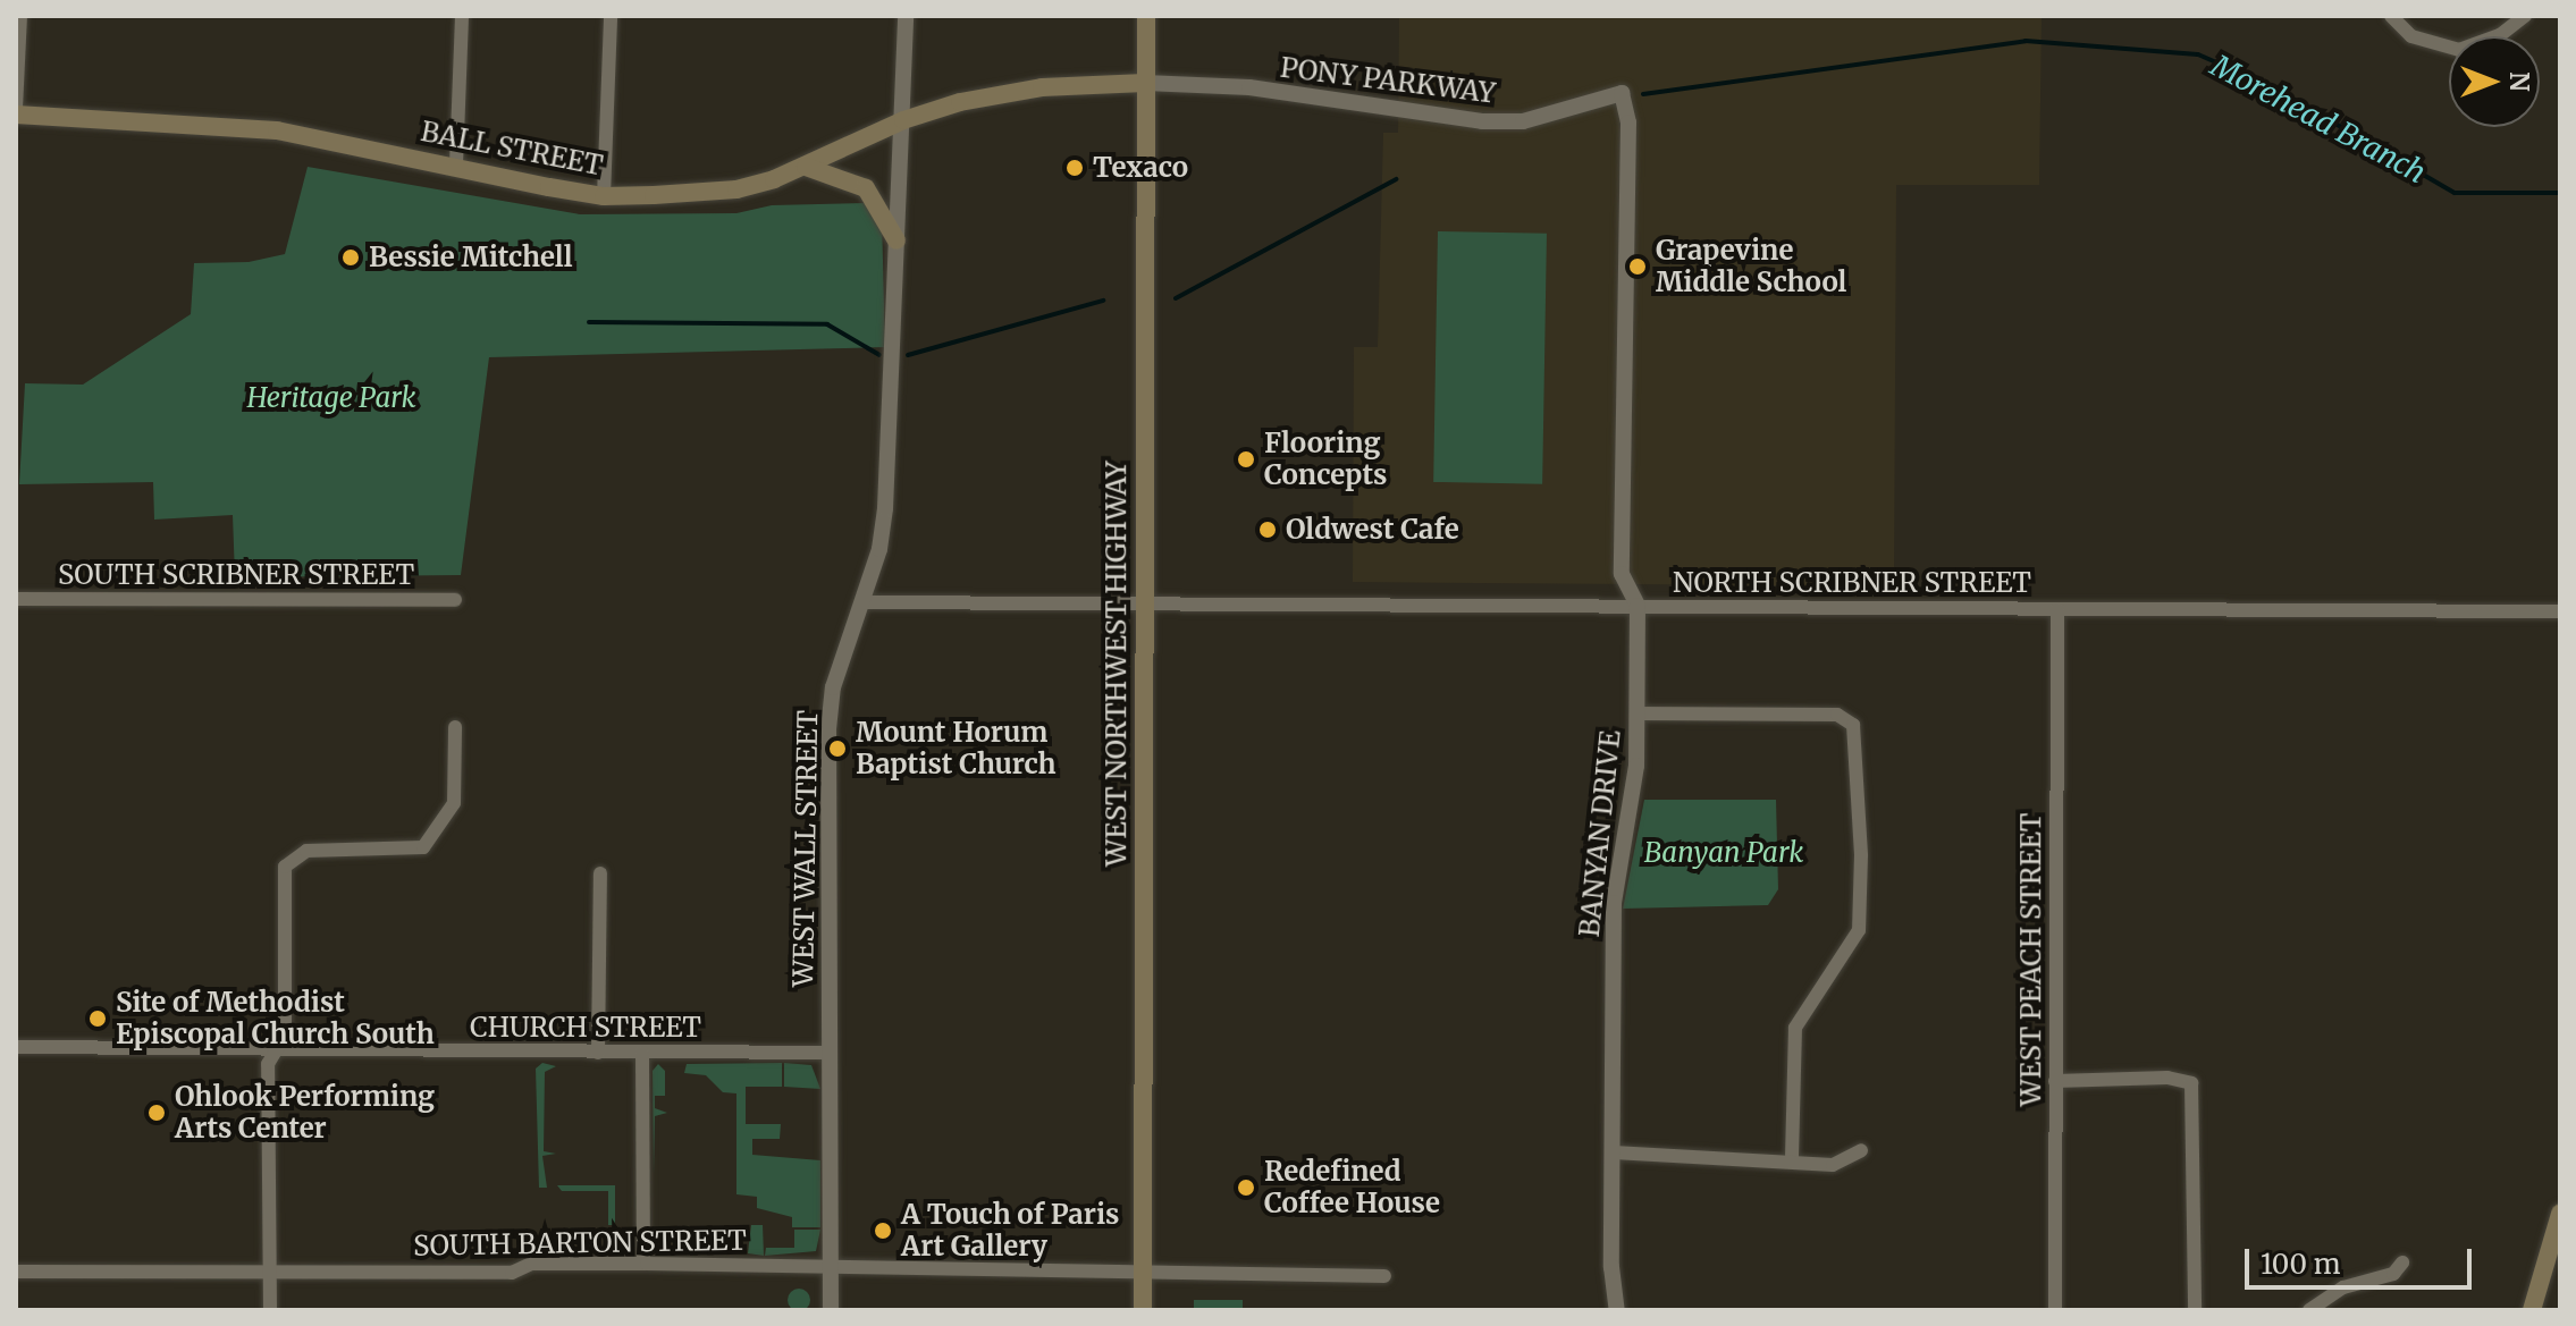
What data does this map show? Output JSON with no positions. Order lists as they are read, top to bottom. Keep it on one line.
{"streets":{"main road":["BALL STREET","WEST NORTHWEST HIGHWAY"],"street":["PONY PARKWAY","SOUTH SCRIBNER STREET","NORTH SCRIBNER STREET","BANYAN DRIVE","WEST WALL STREET","WEST PEACH STREET","CHURCH STREET","SOUTH BARTON STREET"]},"crossings":[["PONY PARKWAY","BALL STREET"],["PONY PARKWAY","WEST NORTHWEST HIGHWAY"],["PONY PARKWAY","BANYAN DRIVE"],["BALL STREET","WEST NORTHWEST HIGHWAY"],["BALL STREET","WEST WALL STREET"],["NORTH SCRIBNER STREET","WEST NORTHWEST HIGHWAY"],["NORTH SCRIBNER STREET","BANYAN DRIVE"],["NORTH SCRIBNER STREET","WEST PEACH STREET"],["WEST NORTHWEST HIGHWAY","SOUTH BARTON STREET"],["WEST WALL STREET","CHURCH STREET"],["WEST WALL STREET","SOUTH BARTON STREET"]],"water":["Morehead Branch"],"parks":["Heritage Park","Banyan Park"],"places":["Texaco","Bessie Mitchell","Grapevine Middle School","Flooring Concepts","Oldwest Cafe","Mount Horum Baptist Church","Site of Methodist Episcopal Church South","Ohlook Performing Arts Center","Redefined Coffee House","A Touch of Paris Art Gallery"],"scale_bar":"100 m","north":"right"}
